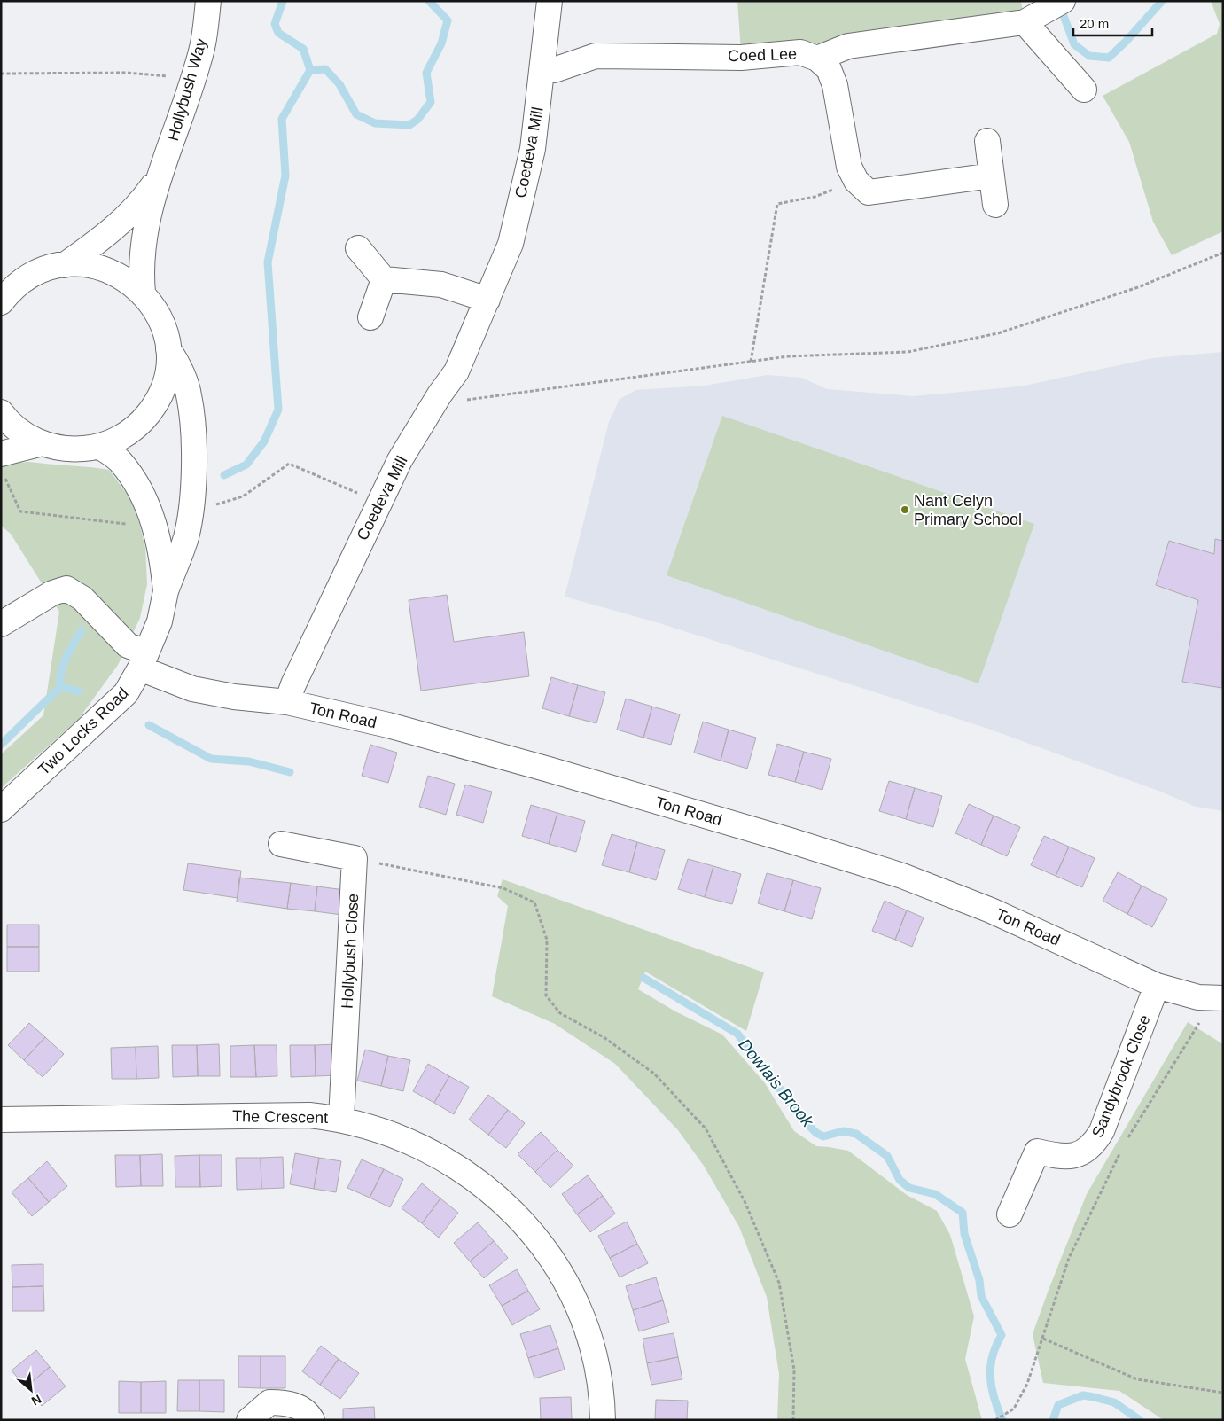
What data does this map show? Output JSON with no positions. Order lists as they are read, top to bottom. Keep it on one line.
{"streets":{"street":["Coed Lee","Hollybush Way","Coedeva Mill","Ton Road","Two Locks Road","Hollybush Close","Sandybrook Close","The Crescent"]},"crossings":[["Coed Lee","Coedeva Mill"],["Hollybush Way","Two Locks Road"],["Coedeva Mill","Ton Road"],["Ton Road","Two Locks Road"],["Ton Road","Sandybrook Close"],["Hollybush Close","The Crescent"]],"water":["Dowlais Brook"],"places":["Nant Celyn Primary School"],"scale_bar":"20 m","north":"bottom right"}
